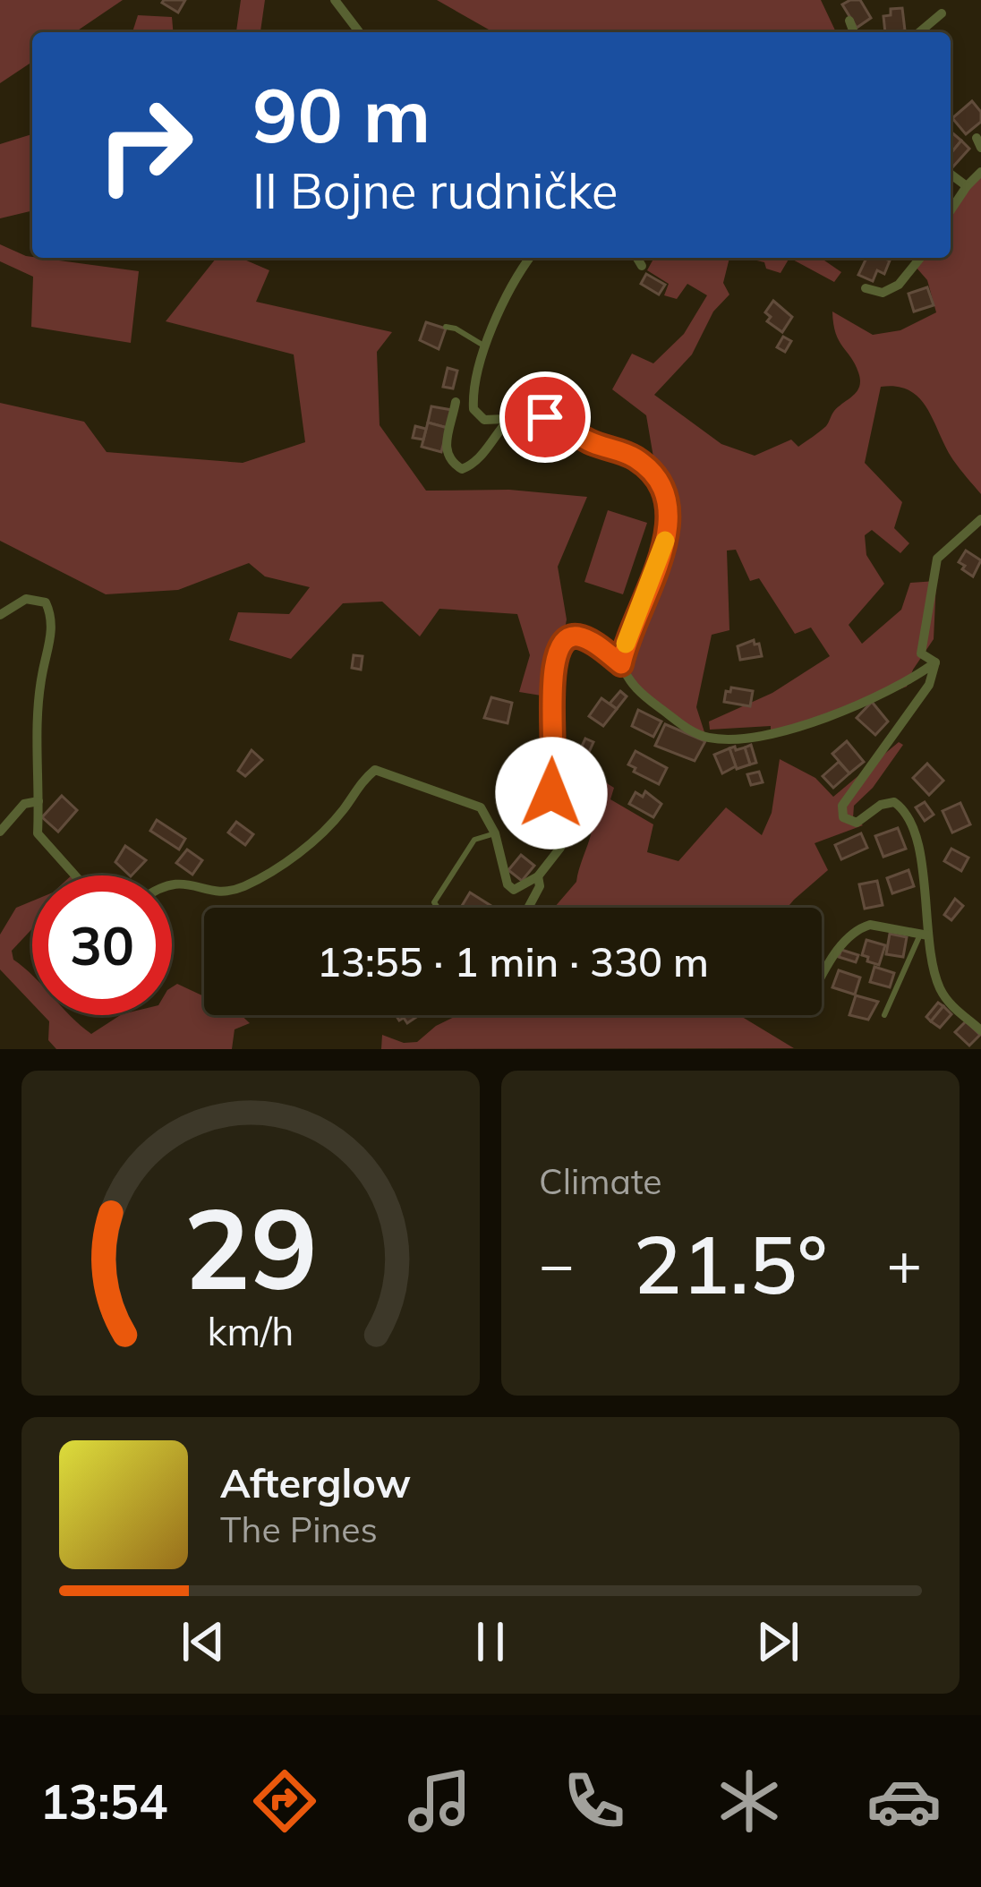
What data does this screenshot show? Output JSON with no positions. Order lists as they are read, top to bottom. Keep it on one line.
{"page":{"turn":["90 m","II Bojne rudničke"],"limit":"30","trip":"13:55 · 1 min · 330 m","tile":"Climate","heat":["−","21.5°","+"],"song":["Afterglow","The Pines"],"tabs":"13:54","gauge":["29","km/h"]}}
